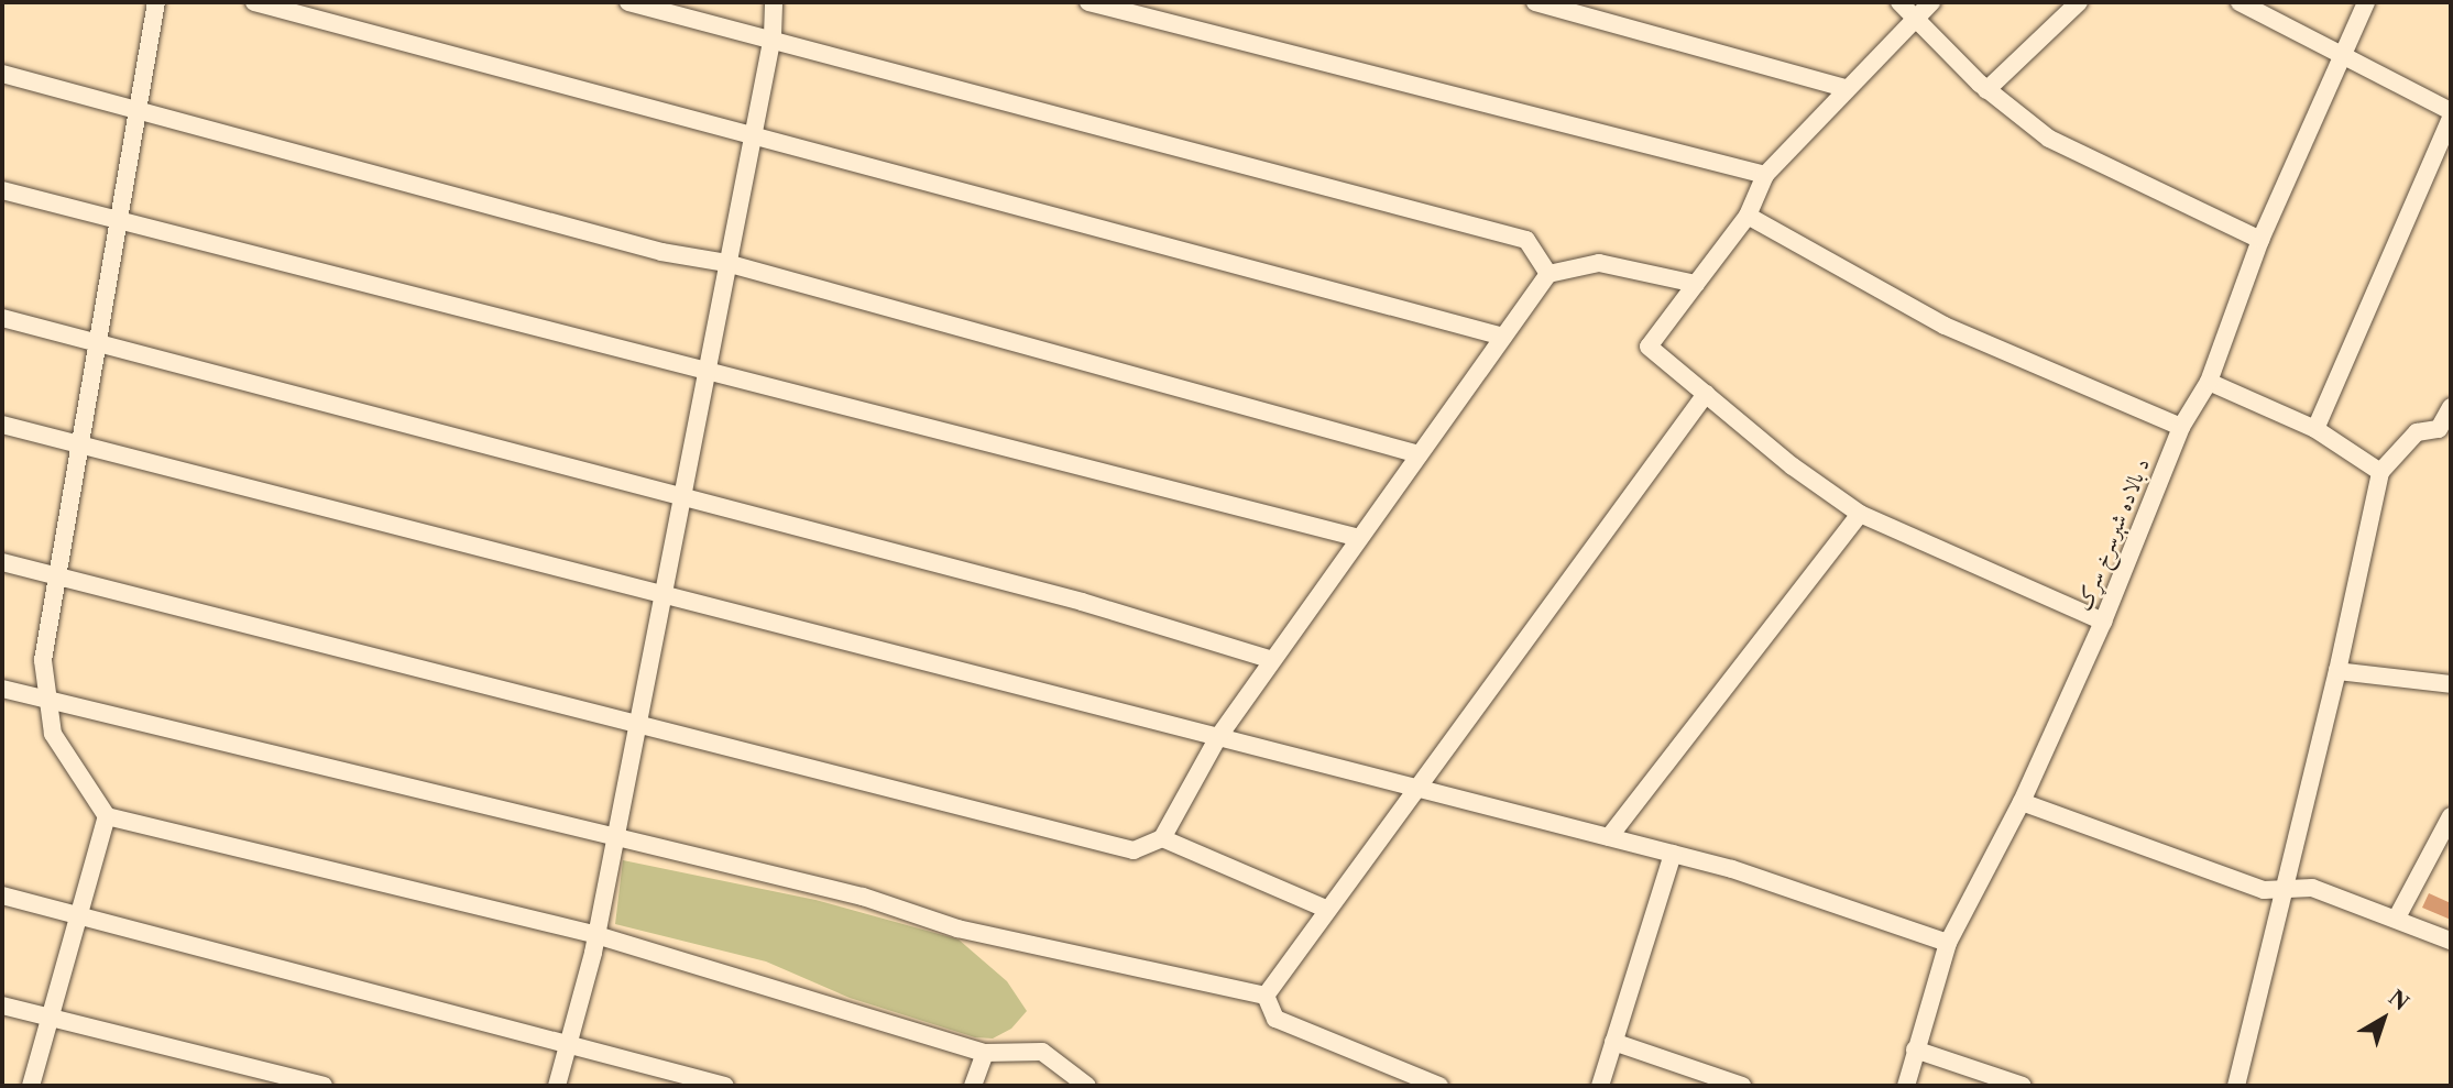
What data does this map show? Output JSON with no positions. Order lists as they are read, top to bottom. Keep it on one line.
{"streets":{"street":["د بالاده شېرسرخ سړک"]},"north":"top right"}
